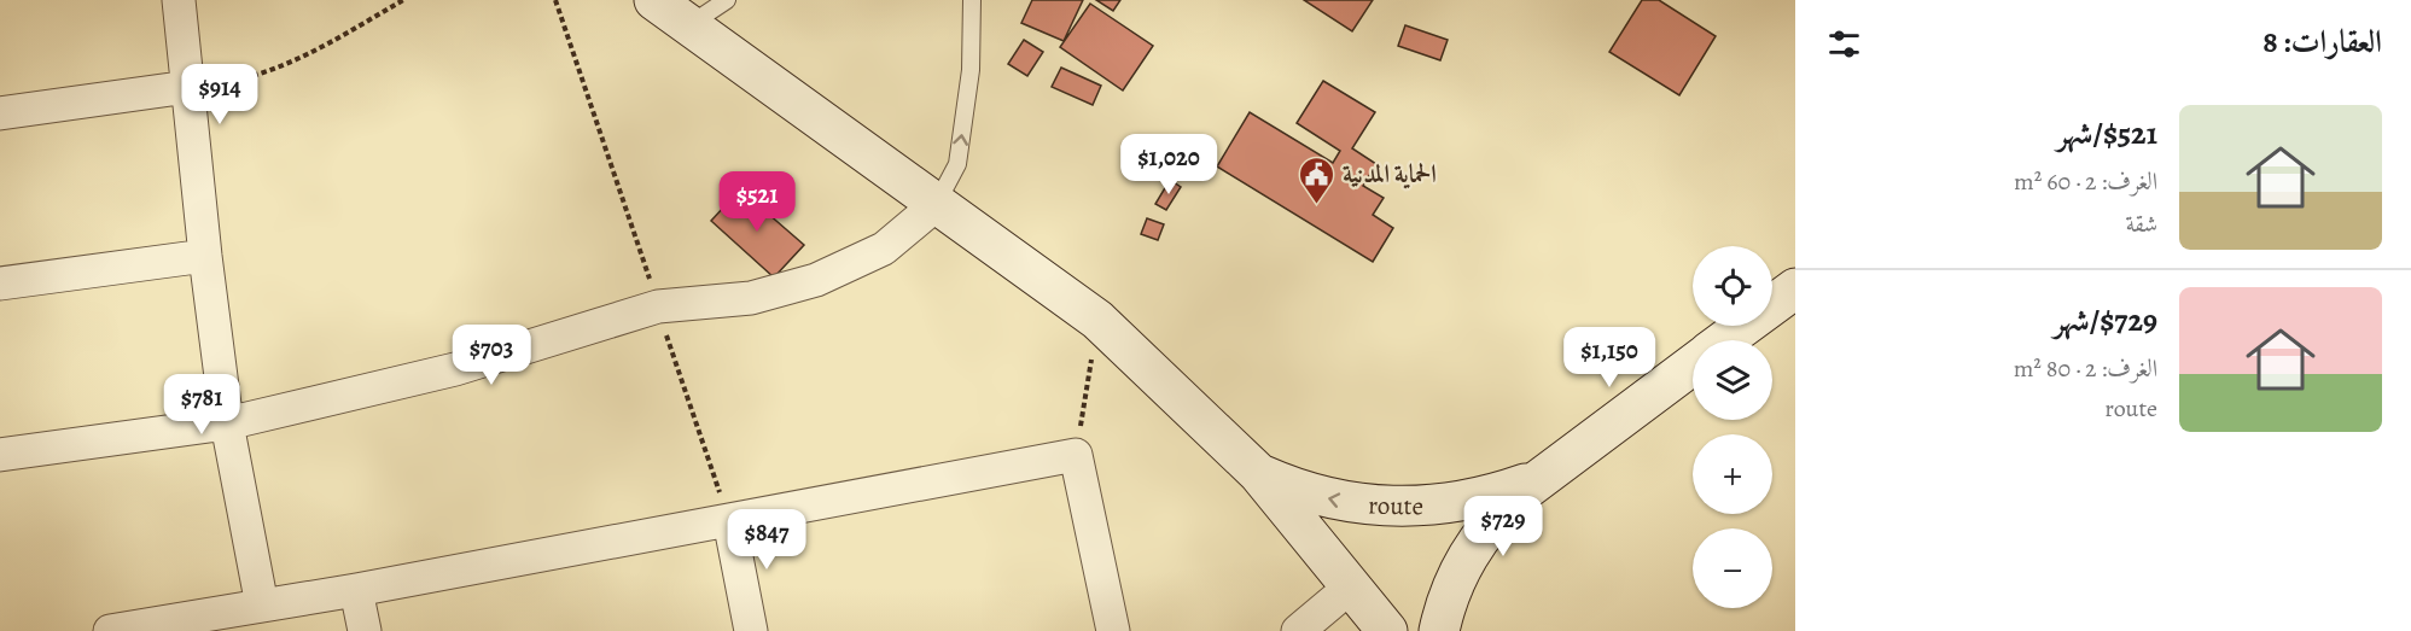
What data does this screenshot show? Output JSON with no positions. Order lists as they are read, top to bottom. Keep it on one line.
{"streets":{"main road":["route"]},"one_way":["route"],"places":{"public building":["الحماية المدنية"]},"page":{"heading":"العقارات: 8","price":["$914","$1,020","$521","$703","$1,150","$781","$729","$847"],"list":[{"name":"$521/شهر","note":"الغرف: 2 · 60 m² · شقة"},{"name":"$729/شهر","note":"الغرف: 2 · 80 m² · route"}],"map_buttons":["+","−"]}}
